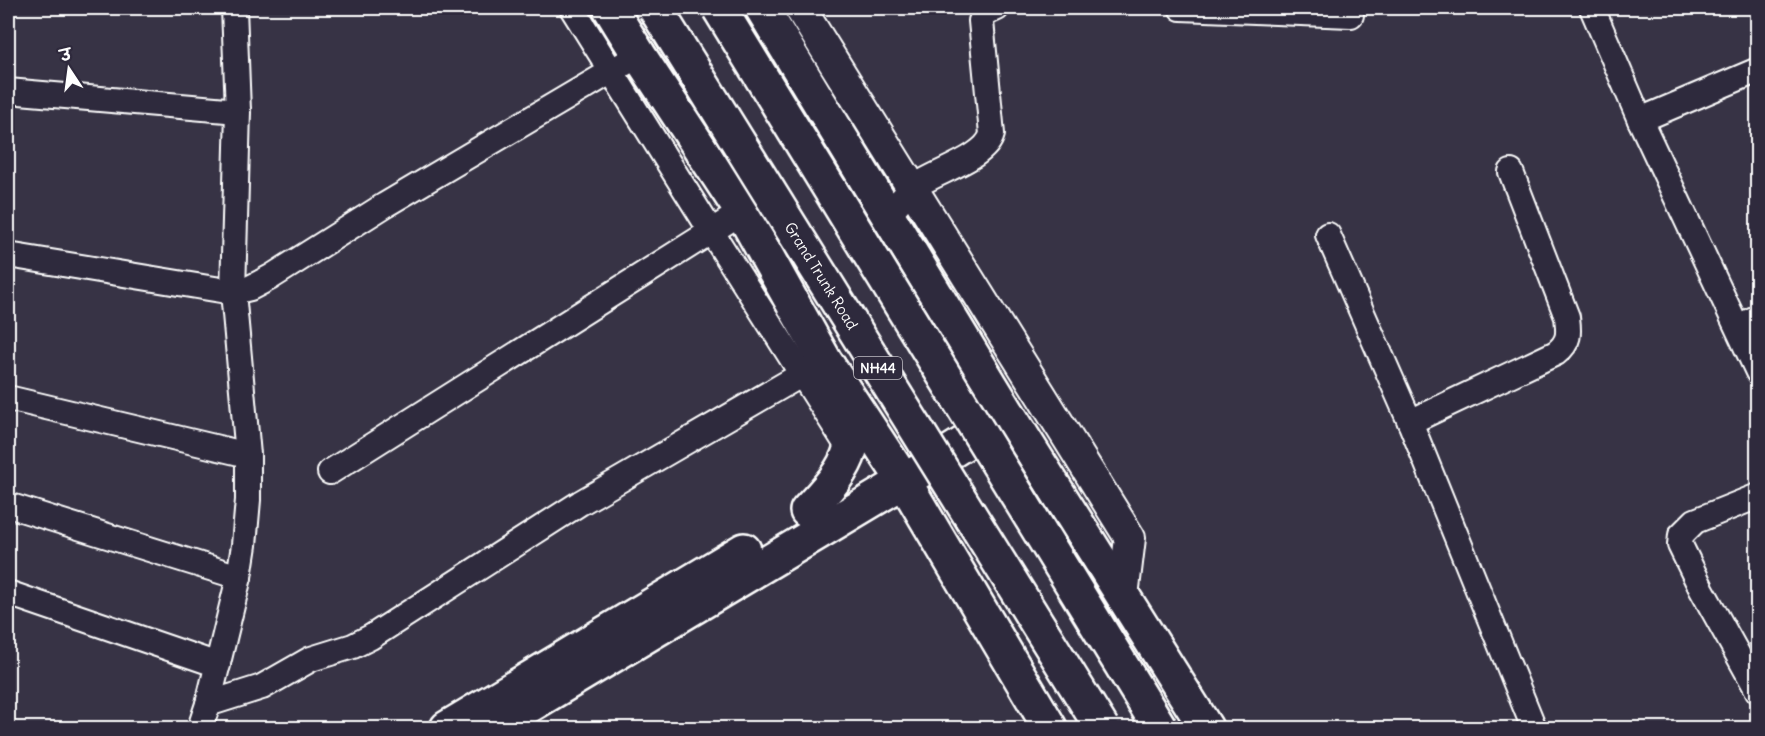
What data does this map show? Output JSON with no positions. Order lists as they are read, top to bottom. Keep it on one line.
{"streets":{"main road":["Grand Trunk Road","NH44"]},"north":"top"}
